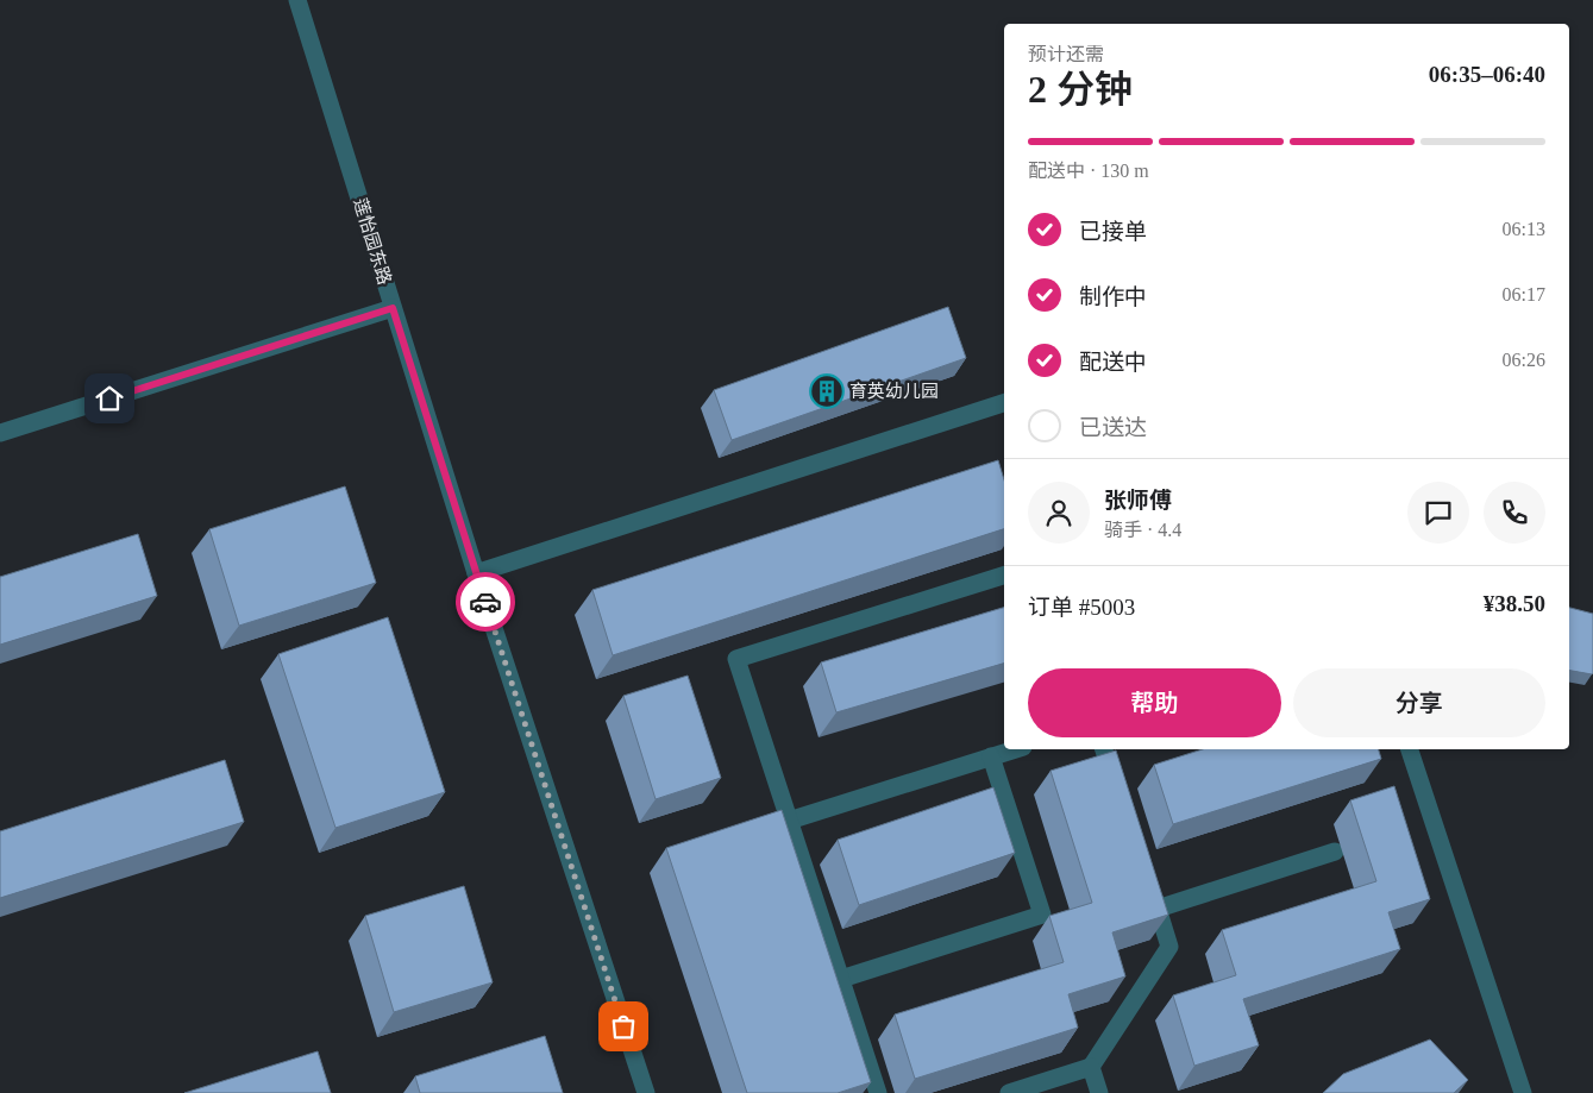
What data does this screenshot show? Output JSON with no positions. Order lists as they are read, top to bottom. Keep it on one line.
{"streets":{"street":["莲怡园东路"]},"places":{"building":["育英幼儿园"]},"page":{"heading":["2 分钟","预计还需","06:35–06:40"],"panel":["张师傅","骑手 · 4.4","订单 #5003","¥38.50"],"bar":"配送中 · 130 m","list":[["已接单","06:13"],["制作中","06:17"],["配送中","06:26"],"已送达"],"buttons":["帮助","分享"]}}
